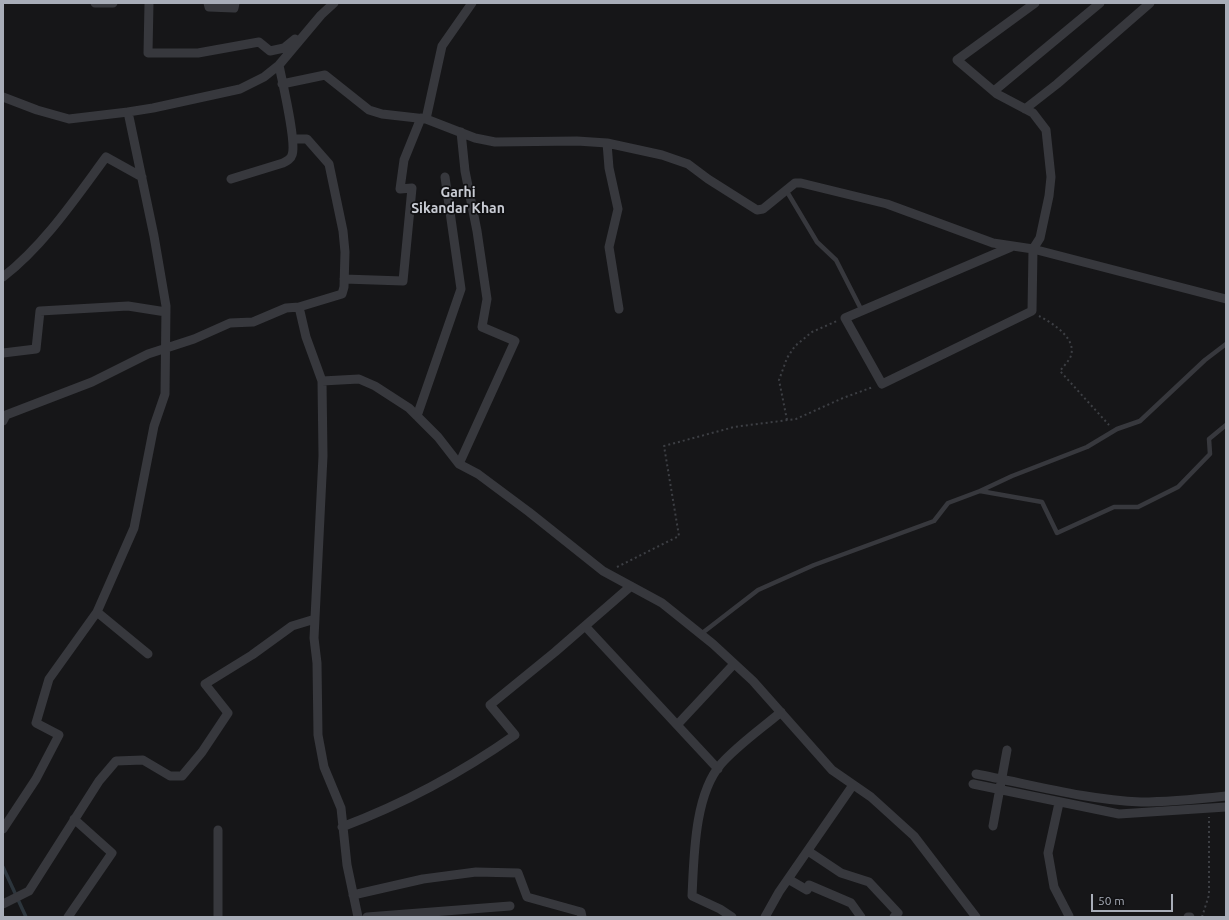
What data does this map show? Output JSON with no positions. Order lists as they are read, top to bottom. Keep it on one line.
{"districts":["Garhi Sikandar Khan"],"scale_bar":"50 m"}
